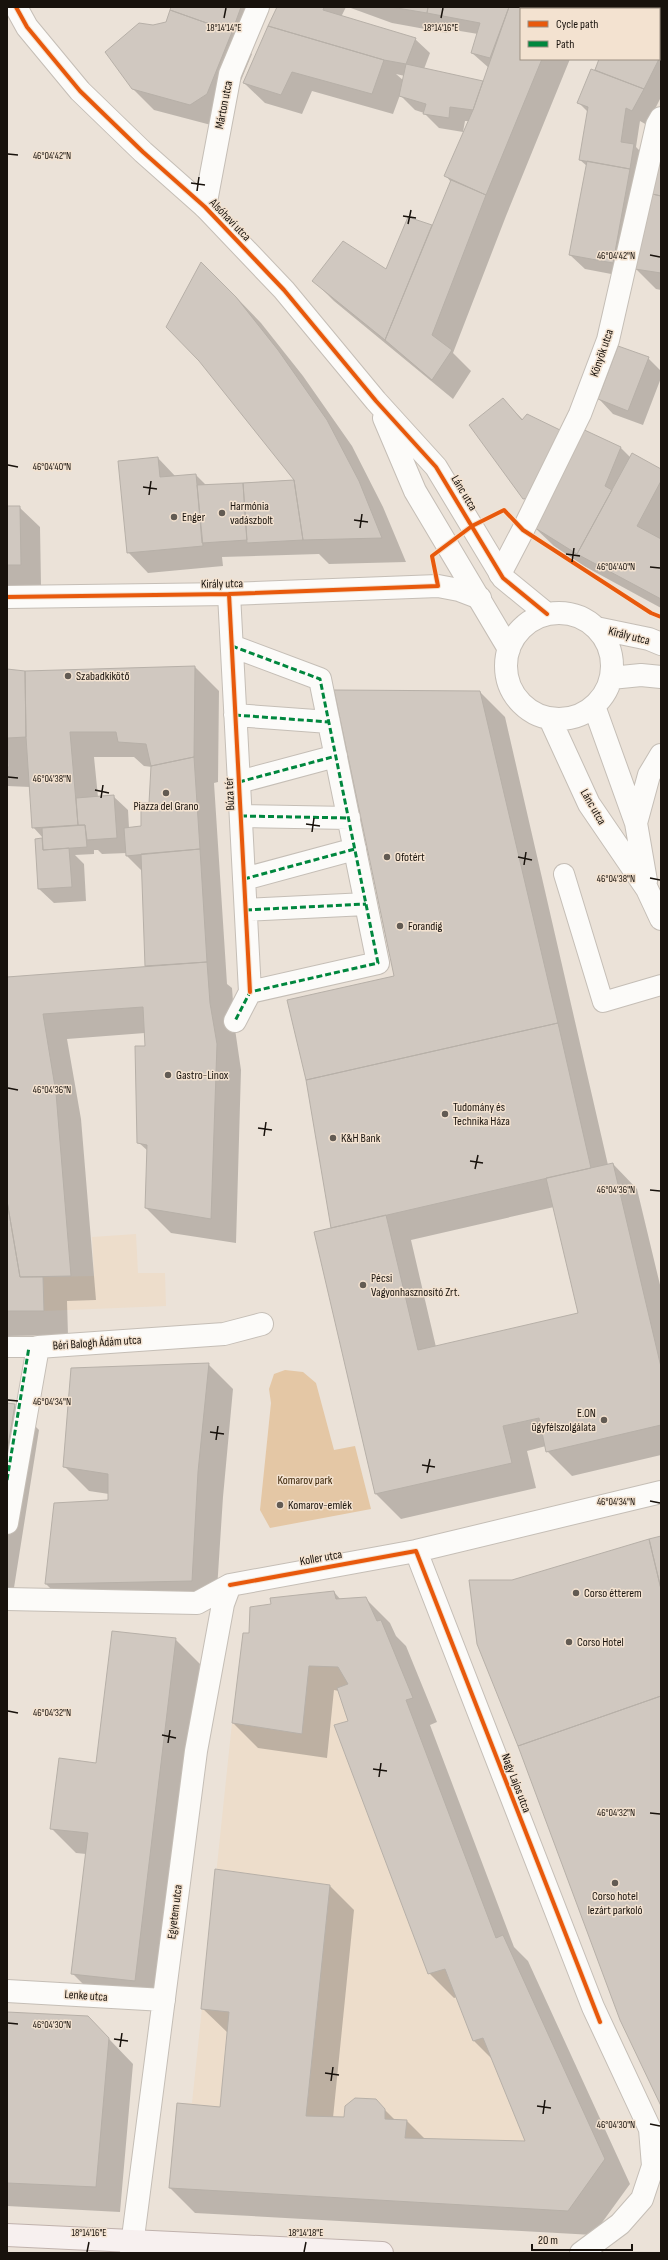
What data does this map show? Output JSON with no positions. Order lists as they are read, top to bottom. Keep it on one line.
{"streets":{"street":["Márton utca","Alsóhavi utca","Könyök utca","Lánc utca","Király utca","Búza tér","Béri Balogh Ádám utca","Koller utca","Nagy Lajos utca","Egyetem utca","Lenke utca"]},"crossings":[["Márton utca","Alsóhavi utca"],["Alsóhavi utca","Lánc utca"],["Könyök utca","Lánc utca"],["Lánc utca","Király utca"],["Király utca","Búza tér"],["Koller utca","Nagy Lajos utca"],["Koller utca","Egyetem utca"],["Egyetem utca","Lenke utca"]],"parks":["Komarov park"],"places":["Harmónia vadászbolt","Enger","Szabadkikötő","Piazza del Grano","Ofotért","Forandig","Gastro-Linox","Tudomány és Technika Háza","K&H Bank","Pécsi Vagyonhasznosító Zrt.","E.ON ügyfélszolgálata","Komarov-emlék","Corso étterem","Corso Hotel","Corso hotel lezárt parkoló"],"legend":["Cycle path","Path"],"scale_bar":"20 m","coordinates":["18°14'16\"E","18°14'14\"E","46°04'42\"N","46°04'40\"N","46°04'38\"N","46°04'36\"N","46°04'34\"N","46°04'32\"N","46°04'30\"N","18°14'18\"E"]}
